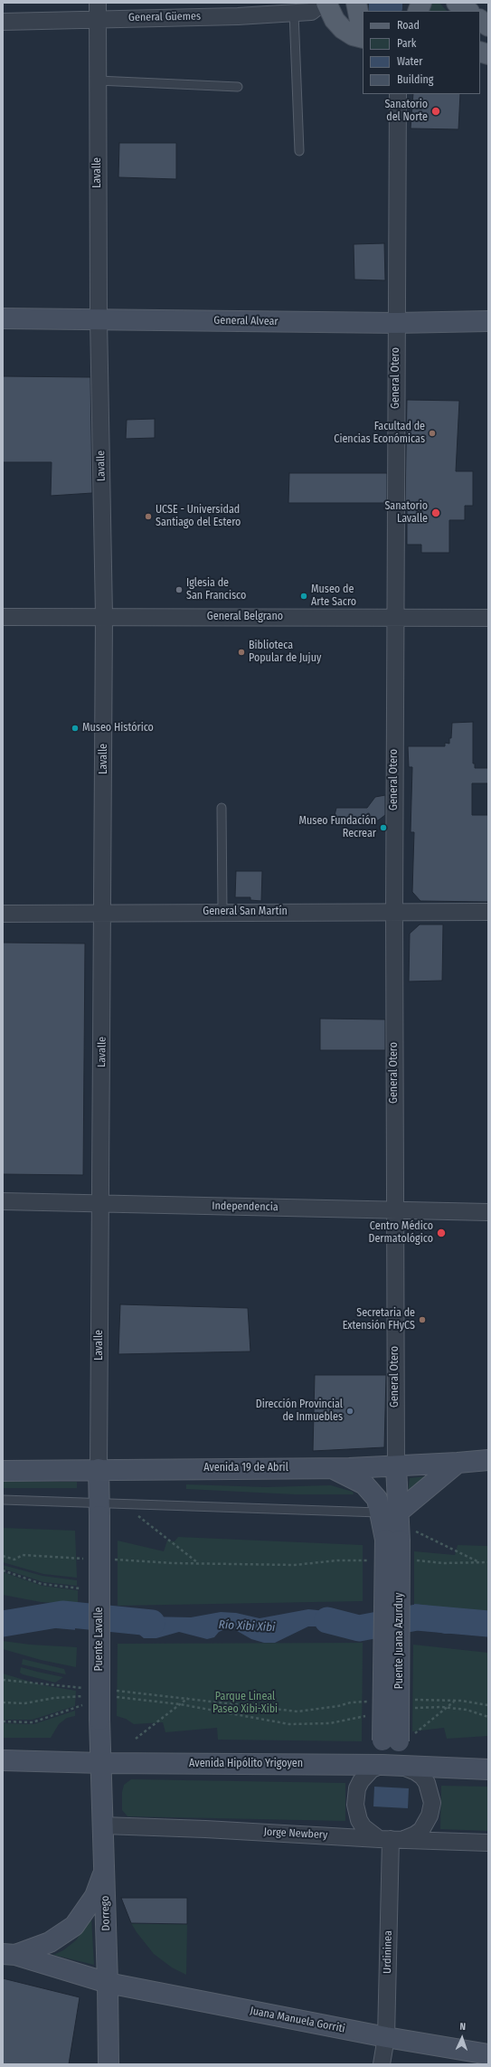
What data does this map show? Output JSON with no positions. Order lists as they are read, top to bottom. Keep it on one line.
{"streets":{"main road":["Lavalle","General Alvear","Avenida 19 de Abril","Puente Lavalle","Puente Juana Azurduy","Avenida Hipólito Yrigoyen","Dorrego","Juana Manuela Gorriti"],"street":["General Güemes","General Otero","General Belgrano","General San Martín","Independencia","Jorge Newbery","Urdininea"]},"crossings":[["General Güemes","Lavalle"],["Lavalle","General Alvear"],["Lavalle","General Belgrano"],["Lavalle","General San Martín"],["Lavalle","Independencia"],["Lavalle","Avenida 19 de Abril"],["Lavalle","Puente Lavalle"],["General Alvear","General Otero"],["General Otero","General Belgrano"],["General Otero","General San Martín"],["General Otero","Independencia"],["General Otero","Avenida 19 de Abril"],["General Otero","Puente Juana Azurduy"],["Avenida 19 de Abril","Puente Juana Azurduy"],["Puente Lavalle","Avenida Hipólito Yrigoyen"],["Puente Lavalle","Dorrego"],["Puente Juana Azurduy","Avenida Hipólito Yrigoyen"],["Puente Juana Azurduy","Jorge Newbery"],["Puente Juana Azurduy","Urdininea"],["Avenida Hipólito Yrigoyen","Jorge Newbery"],["Avenida Hipólito Yrigoyen","Dorrego"],["Avenida Hipólito Yrigoyen","Urdininea"],["Jorge Newbery","Dorrego"],["Jorge Newbery","Urdininea"],["Dorrego","Juana Manuela Gorriti"],["Urdininea","Juana Manuela Gorriti"]],"water":["Río Xibi Xibi"],"parks":["Parque Lineal Paseo Xibi-Xibi"],"places":["Sanatorio del Norte","Facultad de Ciencias Económicas","Sanatorio Lavalle","UCSE - Universidad Santiago del Estero","Iglesia de San Francisco","Museo de Arte Sacro","Biblioteca Popular de Jujuy","Museo Histórico","Museo Fundación Recrear","Centro Médico Dermatológico","Secretaria de Extensión FHyCS","Dirección Provincial de Inmuebles"],"legend":["Road","Park","Water","Building"],"north":"top"}
